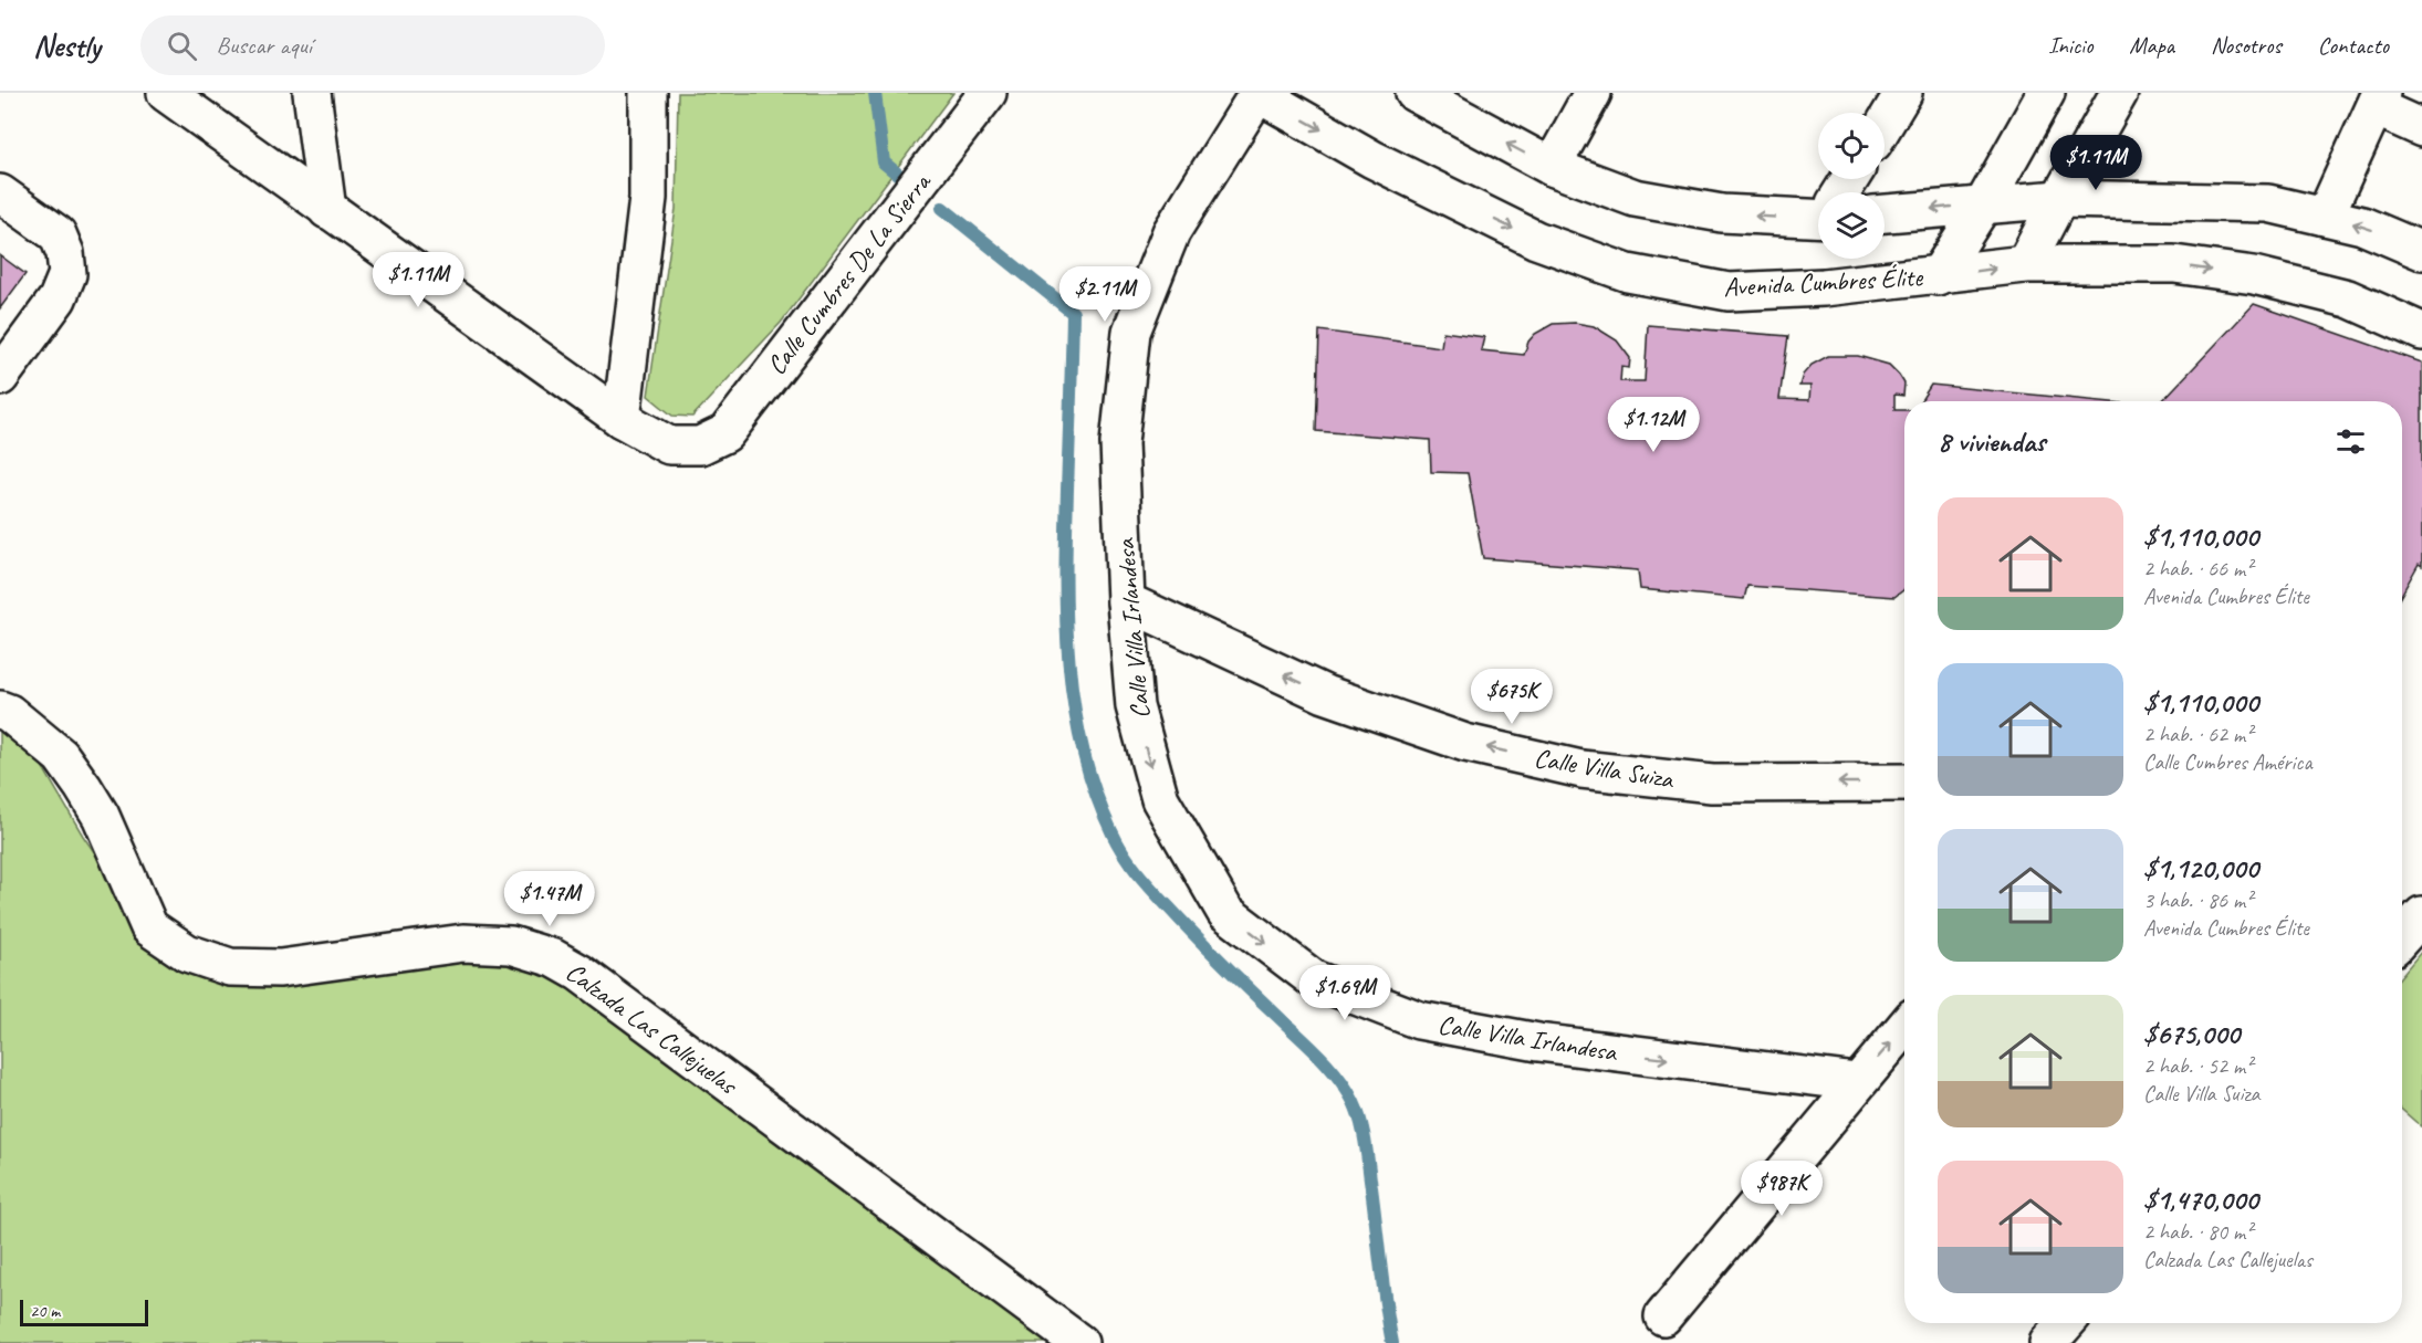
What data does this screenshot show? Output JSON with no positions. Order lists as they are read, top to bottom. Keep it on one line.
{"streets":{"street":["Calle Cumbres De La Sierra","Avenida Cumbres Élite","Calle Villa Irlandesa","Calle Villa Suiza","Calzada Las Callejuelas"]},"crossings":[["Avenida Cumbres Élite","Calle Villa Irlandesa"],["Calle Villa Irlandesa","Calle Villa Suiza"]],"one_way":["Calle Villa Irlandesa","Calle Villa Suiza"],"scale_bar":"20 m","page":{"header":"Nestly","search":"Buscar aquí","nav":["Inicio","Mapa","Nosotros","Contacto"],"price":["$1.11M","$1.11M","$2.11M","$1.12M","$675K","$1.47M","$1.69M","$987K"],"heading":"8 viviendas","list":[{"name":"$1,110,000","note":"2 hab. · 66 m² · Avenida Cumbres Élite"},{"name":"$1,110,000","note":"2 hab. · 62 m² · Calle Cumbres América"},{"name":"$1,120,000","note":"3 hab. · 86 m² · Avenida Cumbres Élite"},{"name":"$675,000","note":"2 hab. · 52 m² · Calle Villa Suiza"},{"name":"$1,470,000","note":"2 hab. · 80 m² · Calzada Las Callejuelas"}],"scale":"20 m"}}
